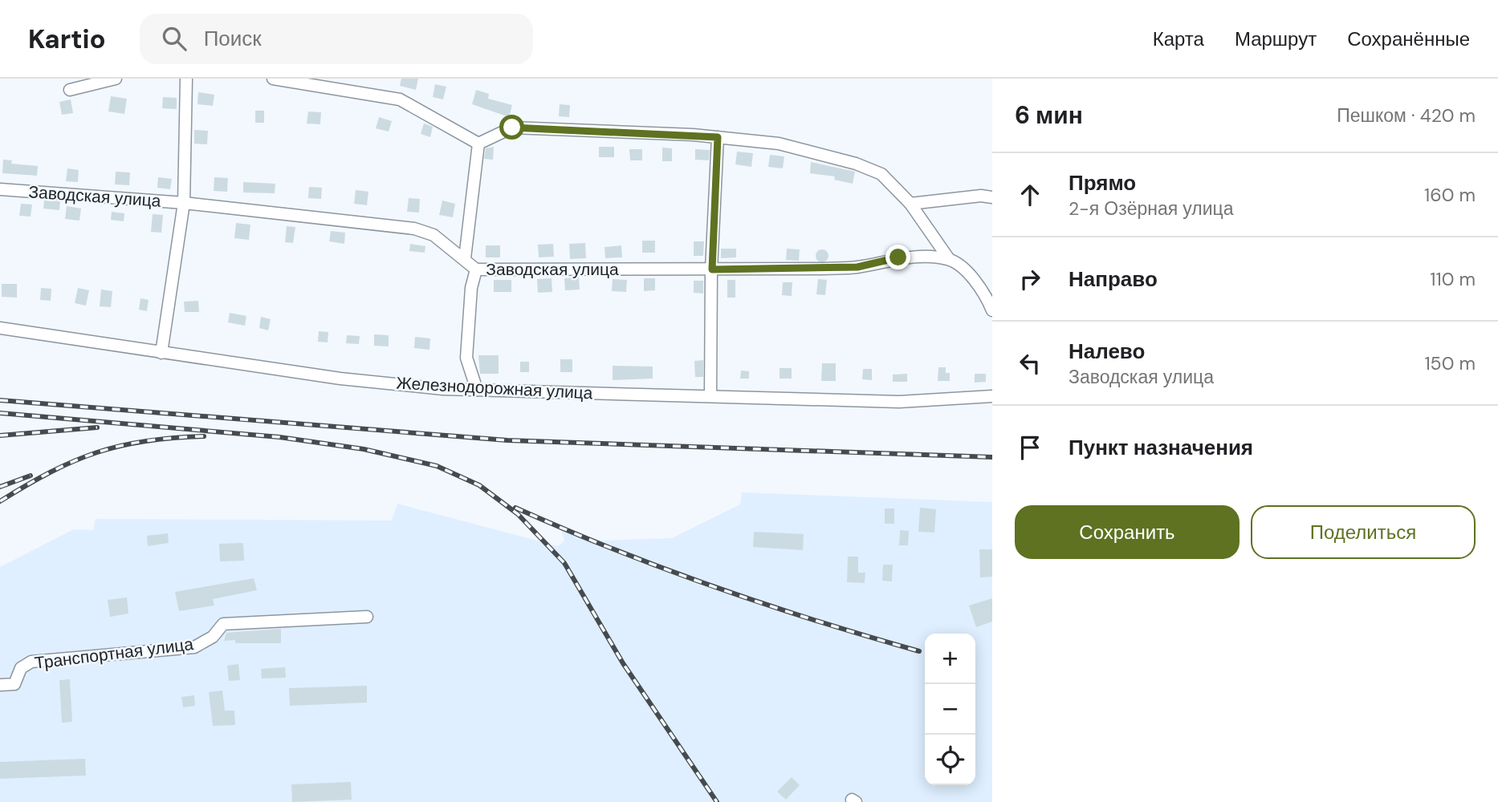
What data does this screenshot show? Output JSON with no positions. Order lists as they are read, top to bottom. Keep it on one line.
{"streets":{"street":["Заводская улица","Железнодорожная улица","Транспортная улица"]},"page":{"header":"Kartio","search":"Поиск","nav":["Карта","Маршрут","Сохранённые"],"heading":["6 мин","Пешком · 420 m"],"list":[["Прямо","2-я Озёрная улица","160 m"],["Направо","110 m"],["Налево","Заводская улица","150 m"],"Пункт назначения"],"buttons":["Сохранить","Поделиться"],"map_buttons":["+","−"]}}
